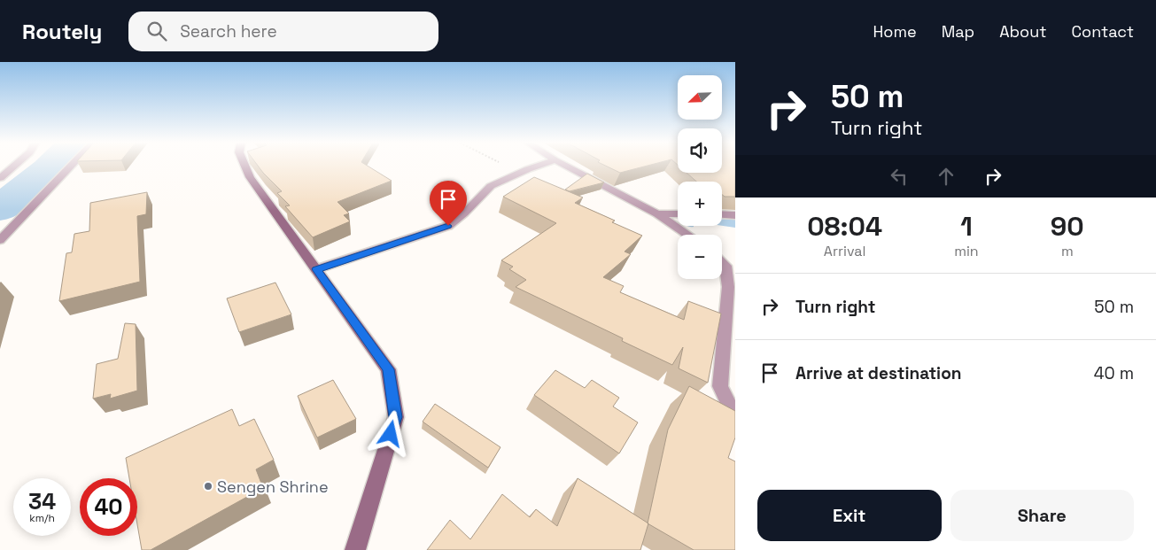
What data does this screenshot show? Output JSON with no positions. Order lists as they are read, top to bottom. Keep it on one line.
{"places":["Sengen Shrine"],"north":"bottom left","page":{"header":"Routely","search":"Search here","nav":["Home","Map","About","Contact"],"turn":["50 m","Turn right"],"map_buttons":["+","−"],"eta":["08:04","Arrival","1","min","90","m"],"list":[{"name":"Turn right","value":"50 m"},{"name":"Arrive at destination","value":"40 m"}],"speed":"34 km/h","limit":"40","buttons":["Exit","Share"]}}
